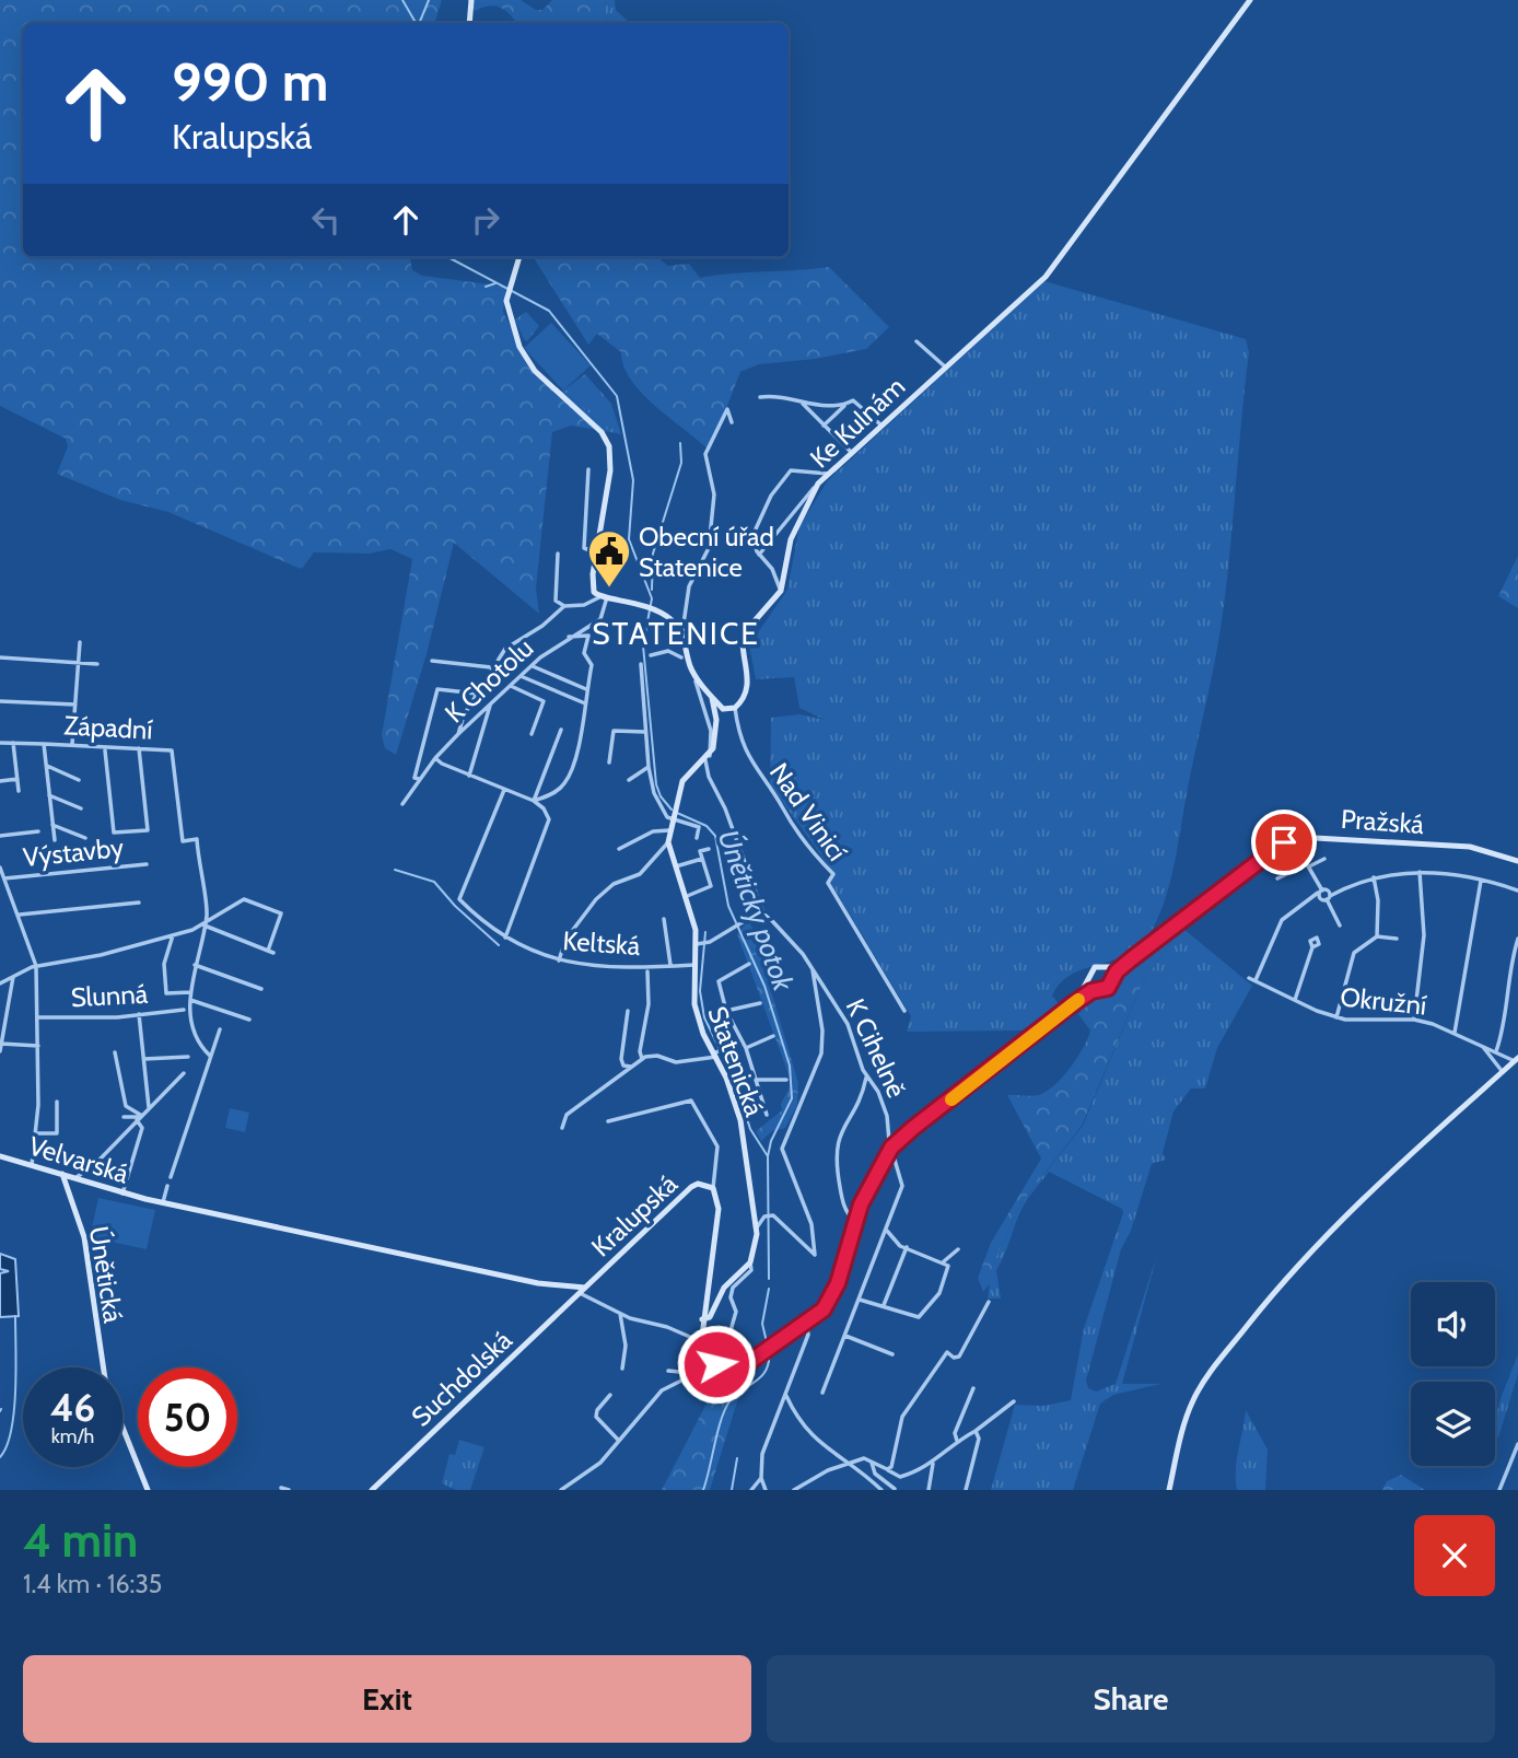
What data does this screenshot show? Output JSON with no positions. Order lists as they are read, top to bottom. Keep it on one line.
{"streets":{"street":["Ke Kulnám","K Chotolu","Západní","Nad Vinicí","Pražská","Výstavby","Keltská","Slunná","Okružní","K Cihelně","Statenická","Velvarská","Kralupská","Únětická","Suchdolská"]},"crossings":[["K Chotolu","Keltská"],["Keltská","Statenická"],["K Cihelně","Statenická"],["Velvarská","Kralupská"],["Velvarská","Únětická"],["Velvarská","Suchdolská"],["Kralupská","Suchdolská"]],"districts":["STATENICE"],"water":["Únětický potok"],"places":{"public building":["Obecní úřad Statenice"]},"page":{"turn":["990 m","Kralupská"],"speed":"46 km/h","limit":"50","heading":["4 min","1.4 km · 16:35"],"buttons":["Exit","Share"]}}
